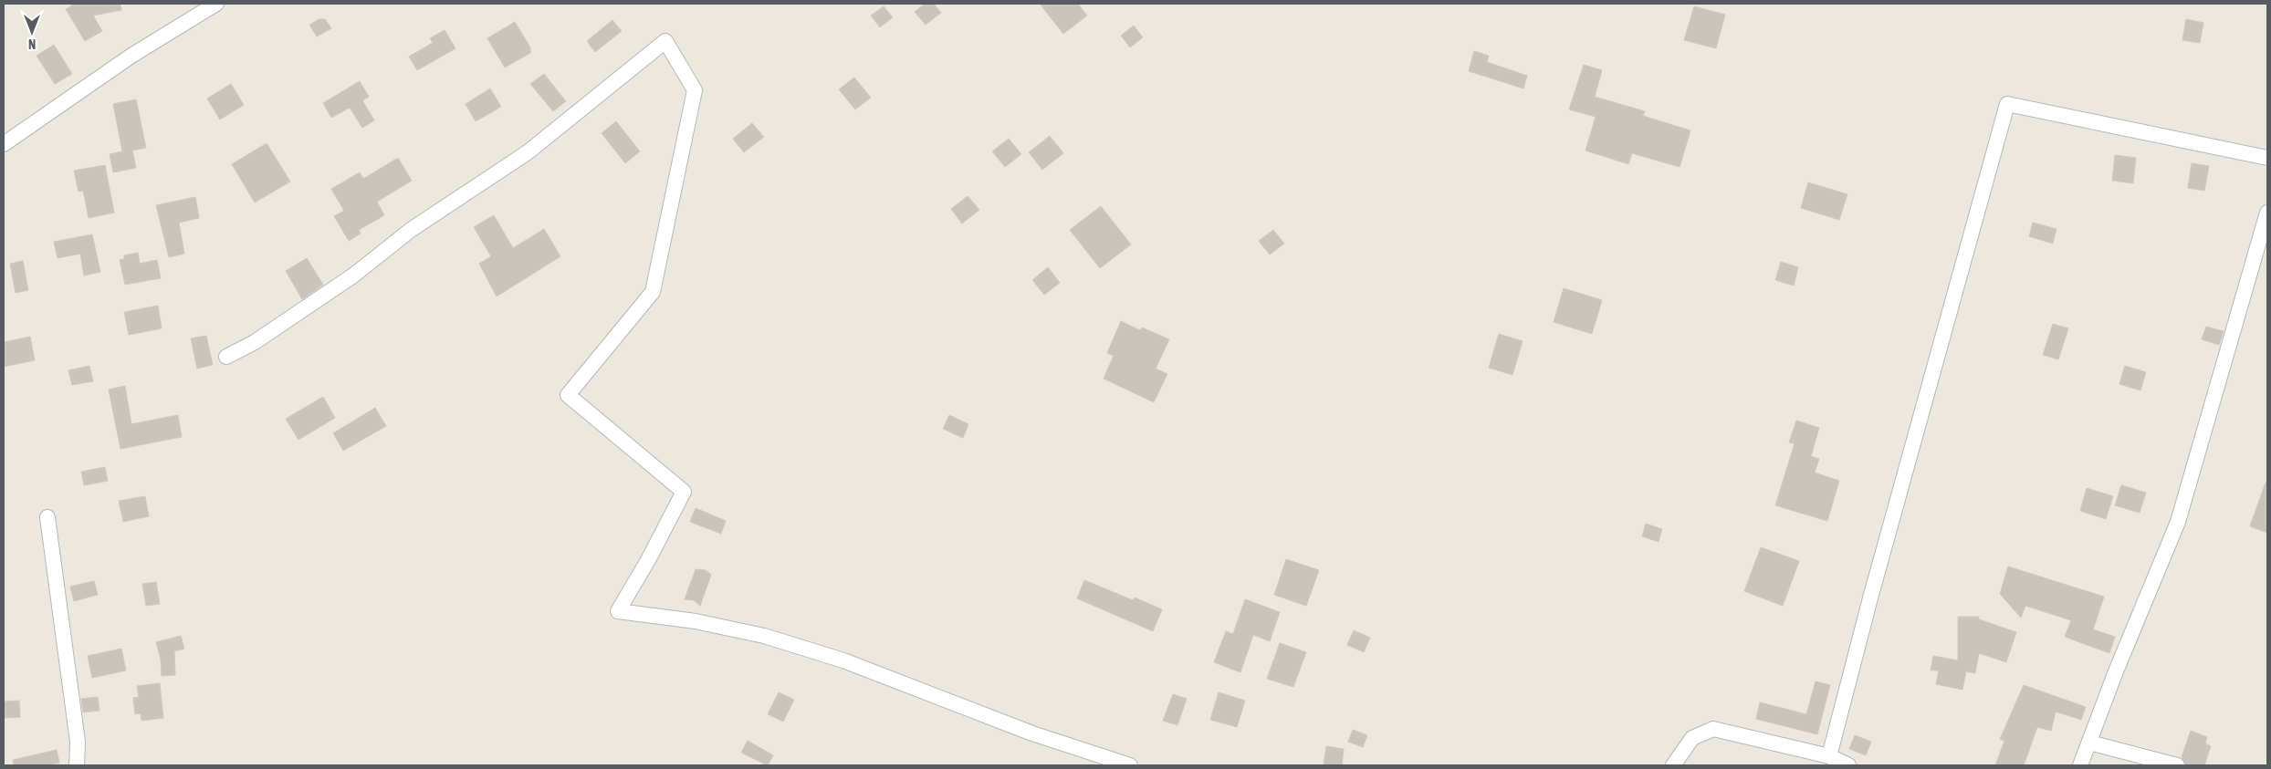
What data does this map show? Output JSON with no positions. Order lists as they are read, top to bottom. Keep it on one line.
{"north":"bottom"}
